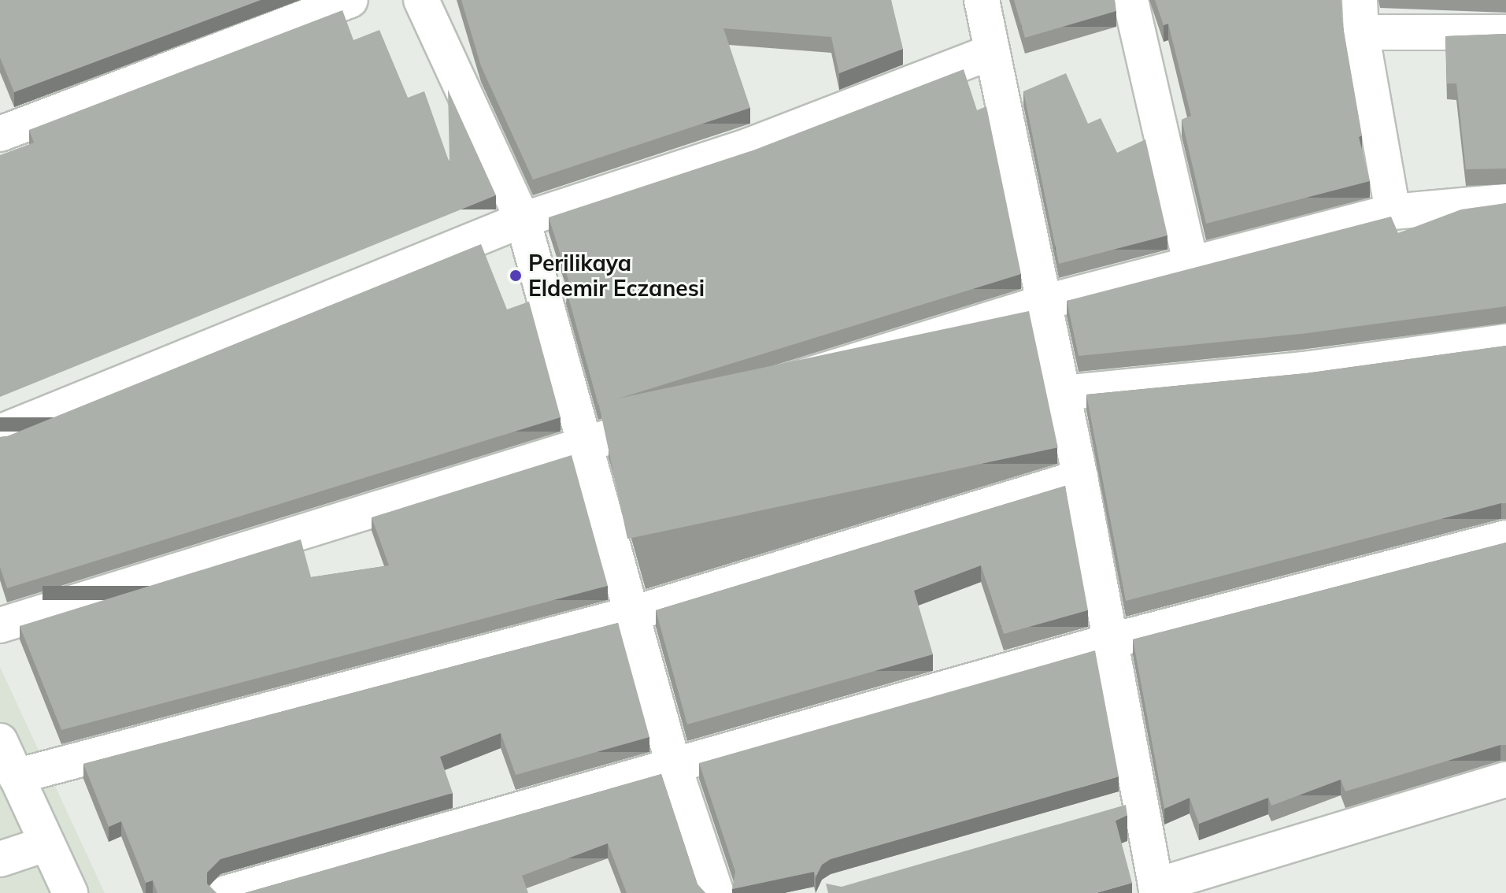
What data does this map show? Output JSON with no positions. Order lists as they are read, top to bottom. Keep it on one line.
{"places":["Perilikaya Eldemir Eczanesi"]}
